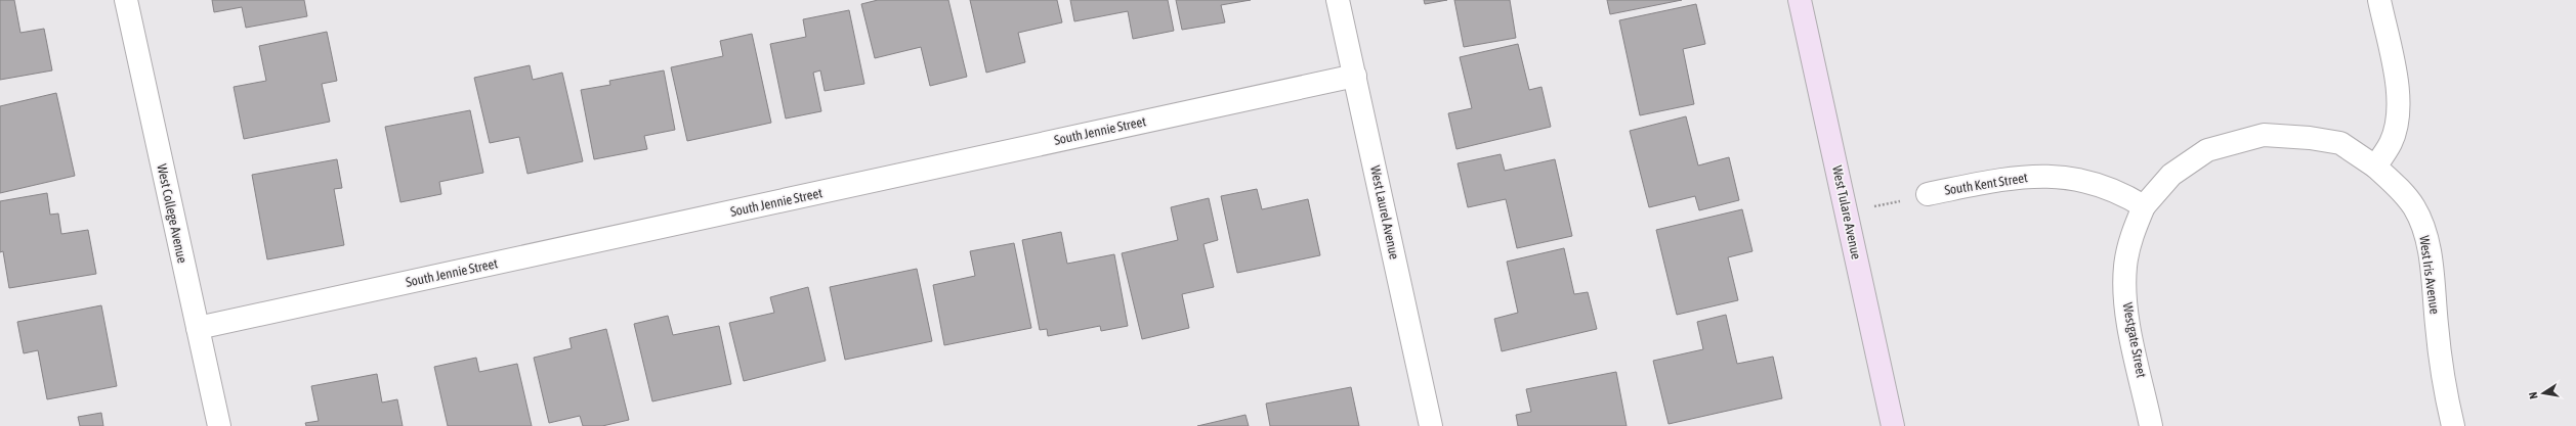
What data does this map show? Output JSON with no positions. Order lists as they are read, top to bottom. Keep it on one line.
{"streets":{"street":["South Jennie Street","South Kent Street","West Laurel Avenue","West Tulare Avenue","West College Avenue","West Iris Avenue","Westgate Street"]},"crossings":[["South Jennie Street","West Laurel Avenue"],["South Jennie Street","West College Avenue"],["South Kent Street","Westgate Street"]],"north":"left"}
